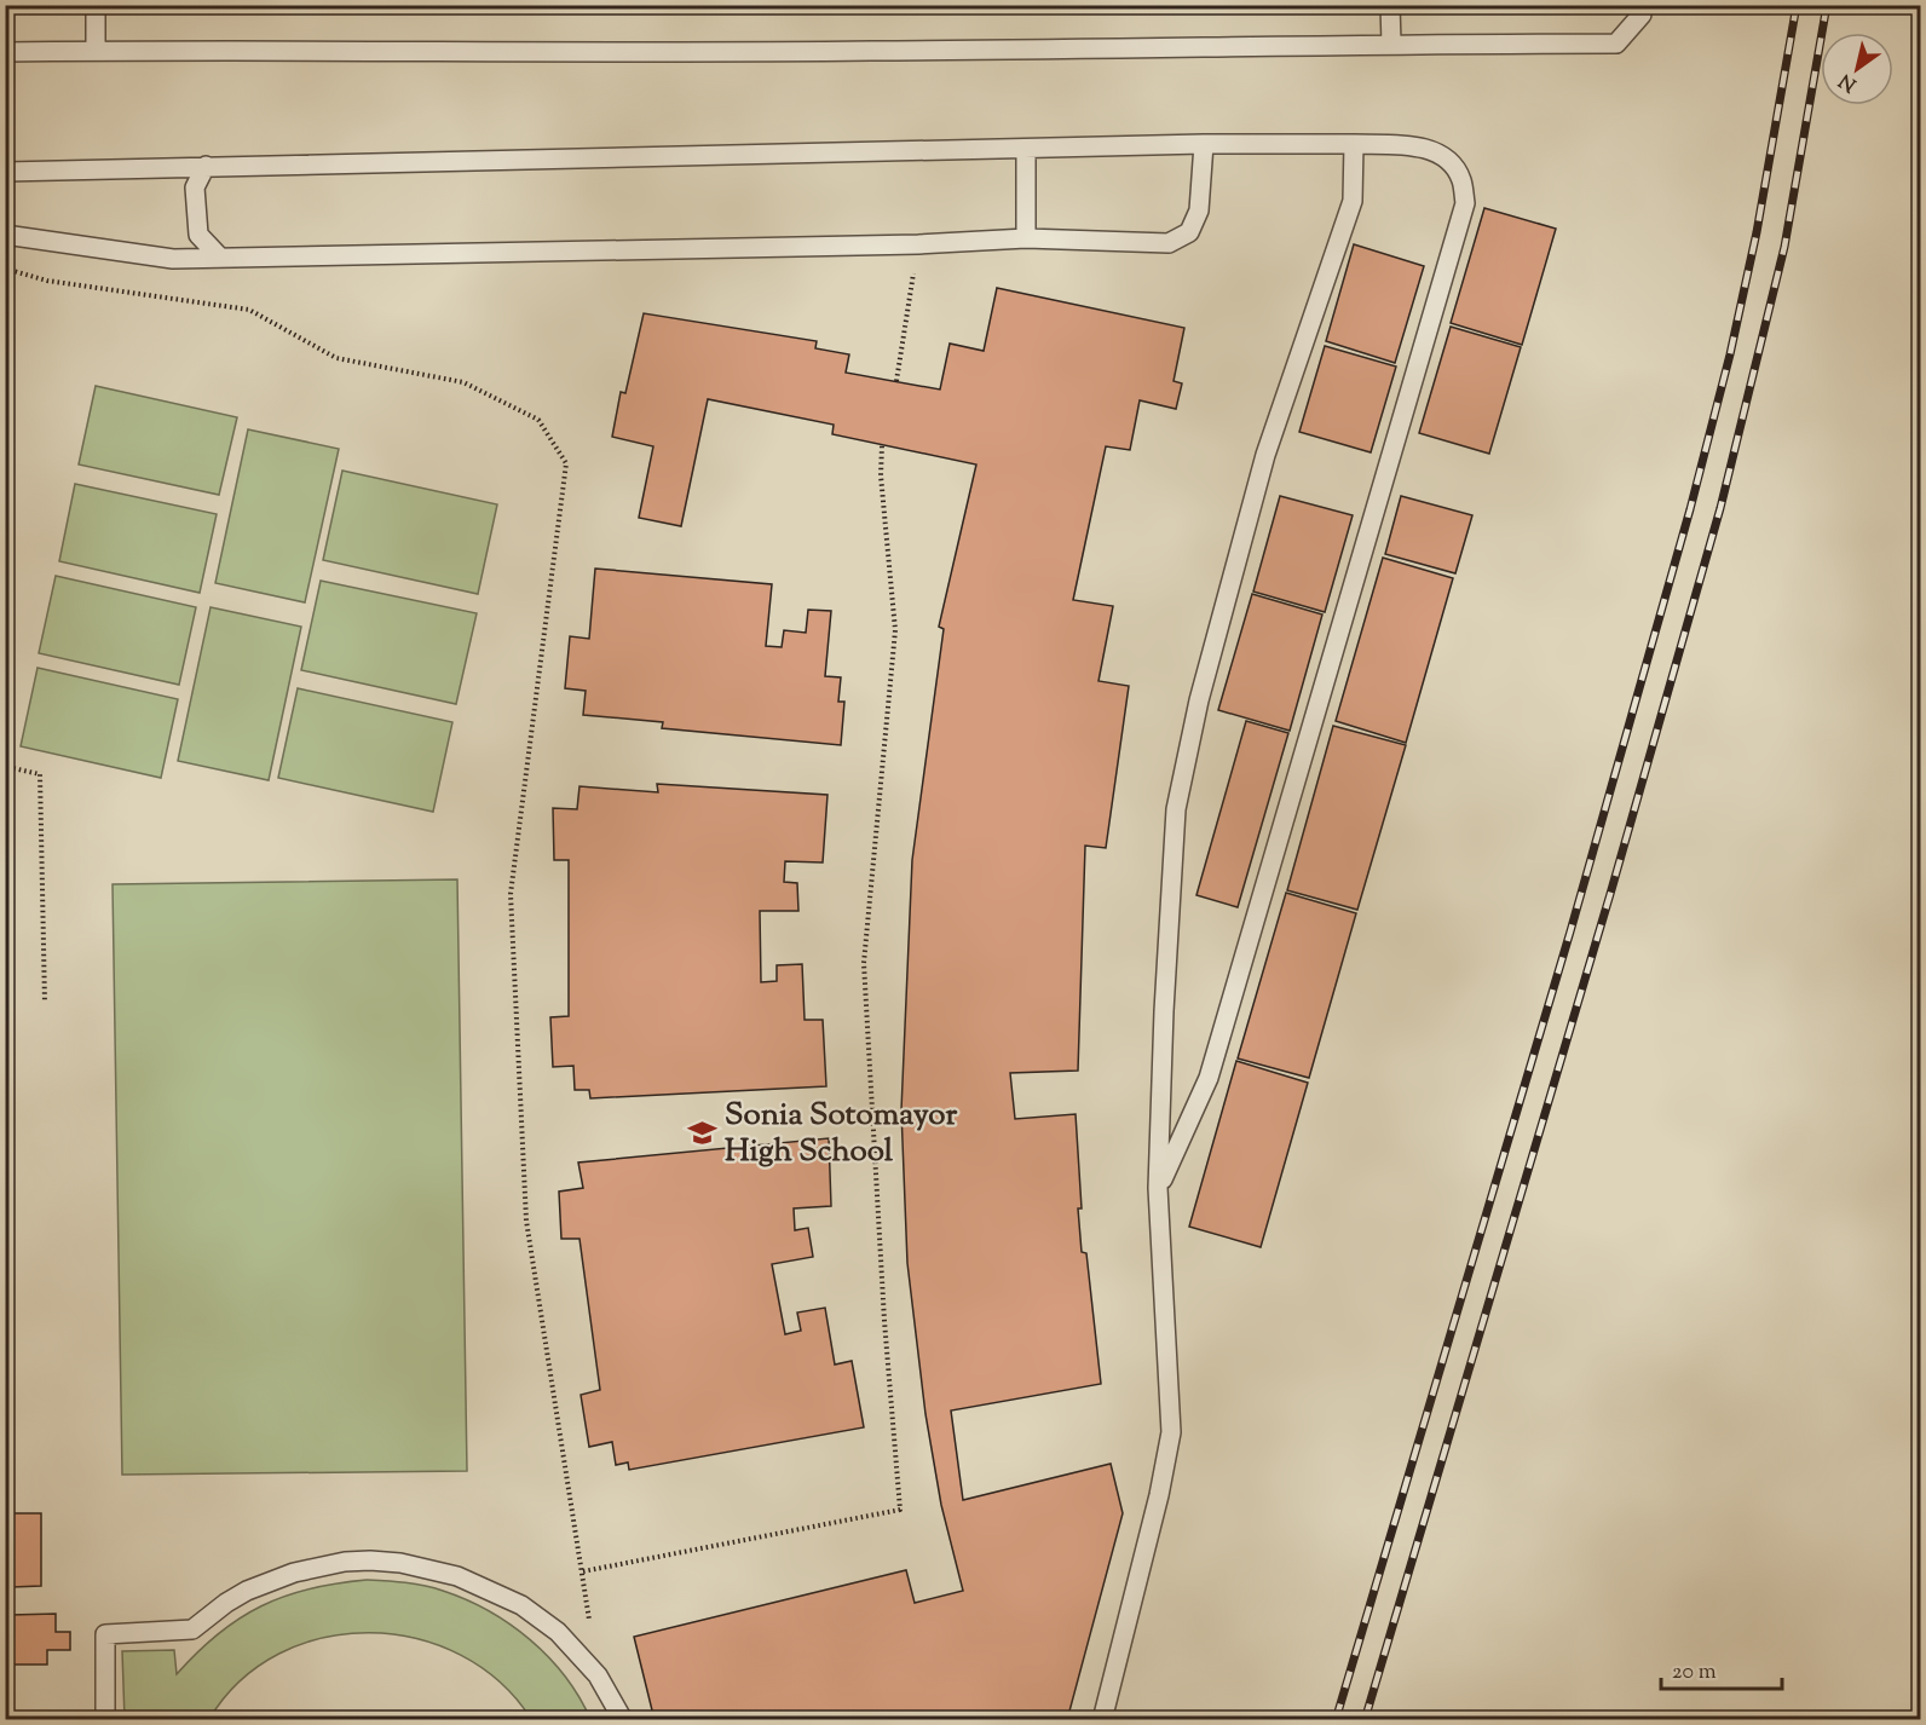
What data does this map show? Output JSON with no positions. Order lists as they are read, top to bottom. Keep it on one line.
{"places":{"school or university":["Sonia Sotomayor High School"]},"scale_bar":"20 m","north":"bottom left"}
